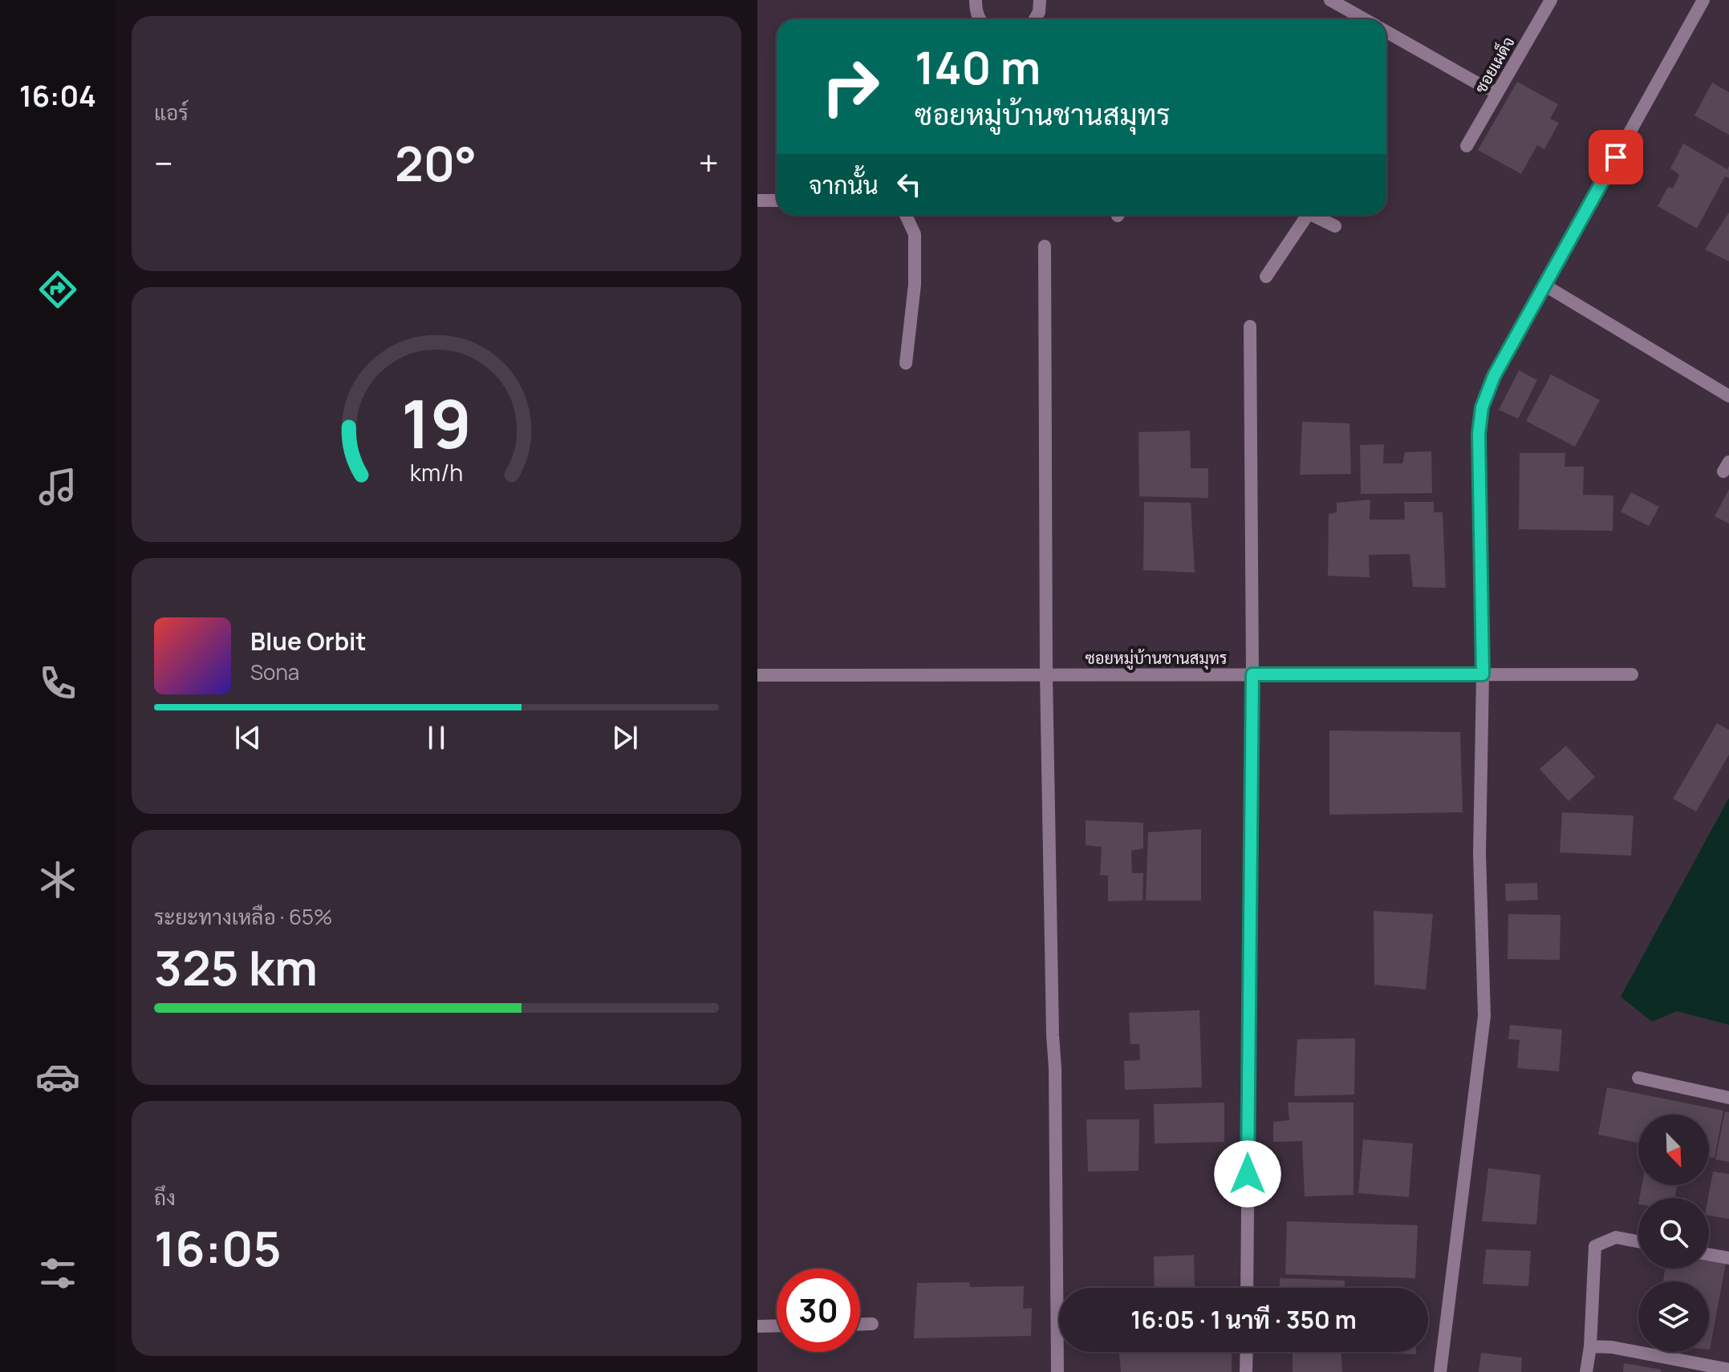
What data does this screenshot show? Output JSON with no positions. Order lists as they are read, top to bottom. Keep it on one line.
{"streets":{"street":["ซอยเผด็จ","ซอยหมู่บ้านชานสมุทร"]},"north":"bottom right","page":{"tabs":"16:04","tile":["แอร์",["ระยะทางเหลือ · 65%","325 km"],["ถึง","16:05"]],"turn":["140 m","ซอยหมู่บ้านชานสมุทร"],"heat":["−","20°","+"],"then":"จากนั้น","song":["Blue Orbit","Sona"],"limit":"30","trip":"16:05 · 1 นาที · 350 m","gauge":["19","km/h"]}}
